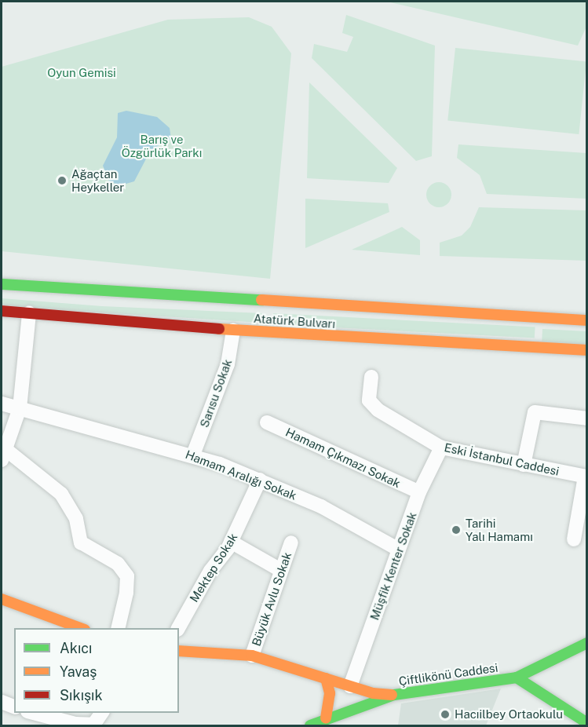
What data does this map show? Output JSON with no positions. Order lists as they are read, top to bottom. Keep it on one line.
{"streets":{"main road":["Atatürk Bulvarı","Çiftlikönü Caddesi"],"street":["Sarısu Sokak","Hamam Çıkmazı Sokak","Eski İstanbul Caddesi","Hamam Aralığı Sokak","Müşfik Kenter Sokak","Mektep Sokak","Büyük Avlu Sokak"]},"crossings":[["Atatürk Bulvarı","Sarısu Sokak"],["Sarısu Sokak","Hamam Aralığı Sokak"],["Hamam Çıkmazı Sokak","Müşfik Kenter Sokak"],["Eski İstanbul Caddesi","Müşfik Kenter Sokak"],["Hamam Aralığı Sokak","Müşfik Kenter Sokak"],["Hamam Aralığı Sokak","Mektep Sokak"]],"parks":["Oyun Gemisi","Barış ve Özgürlük Parkı"],"places":["Ağaçtan Heykeller","Tarihi Yalı Hamamı","Hacıilbey Ortaokulu"],"legend":["Akıcı","Yavaş","Sıkışık"]}
